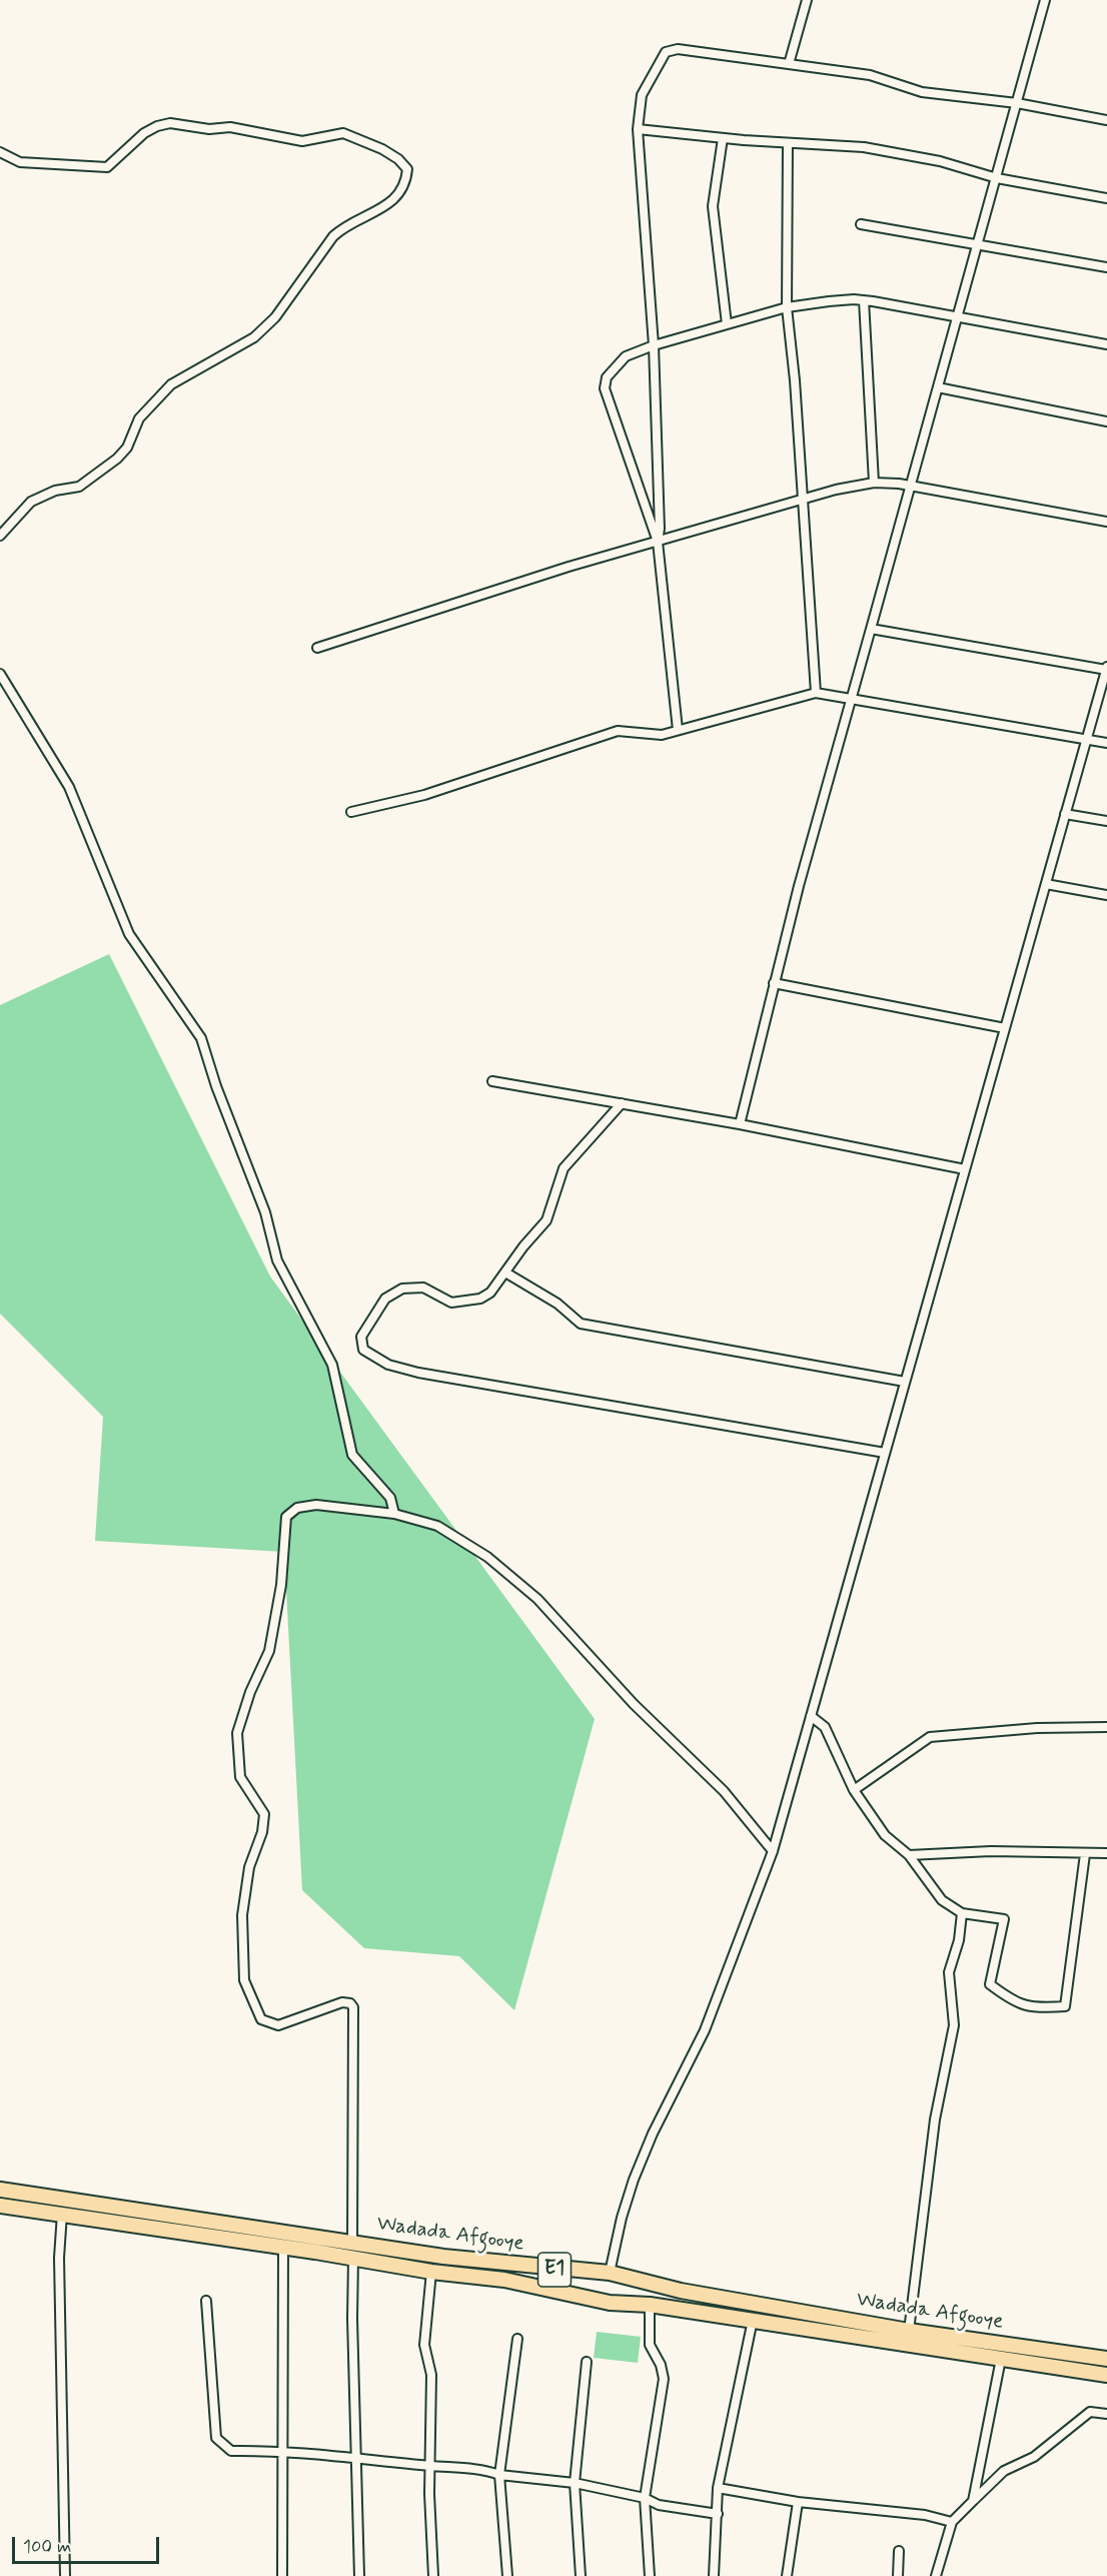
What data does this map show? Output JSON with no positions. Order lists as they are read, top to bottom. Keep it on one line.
{"streets":{"highway":["Wadada Afgooye","E1"]},"scale_bar":"100 m"}
